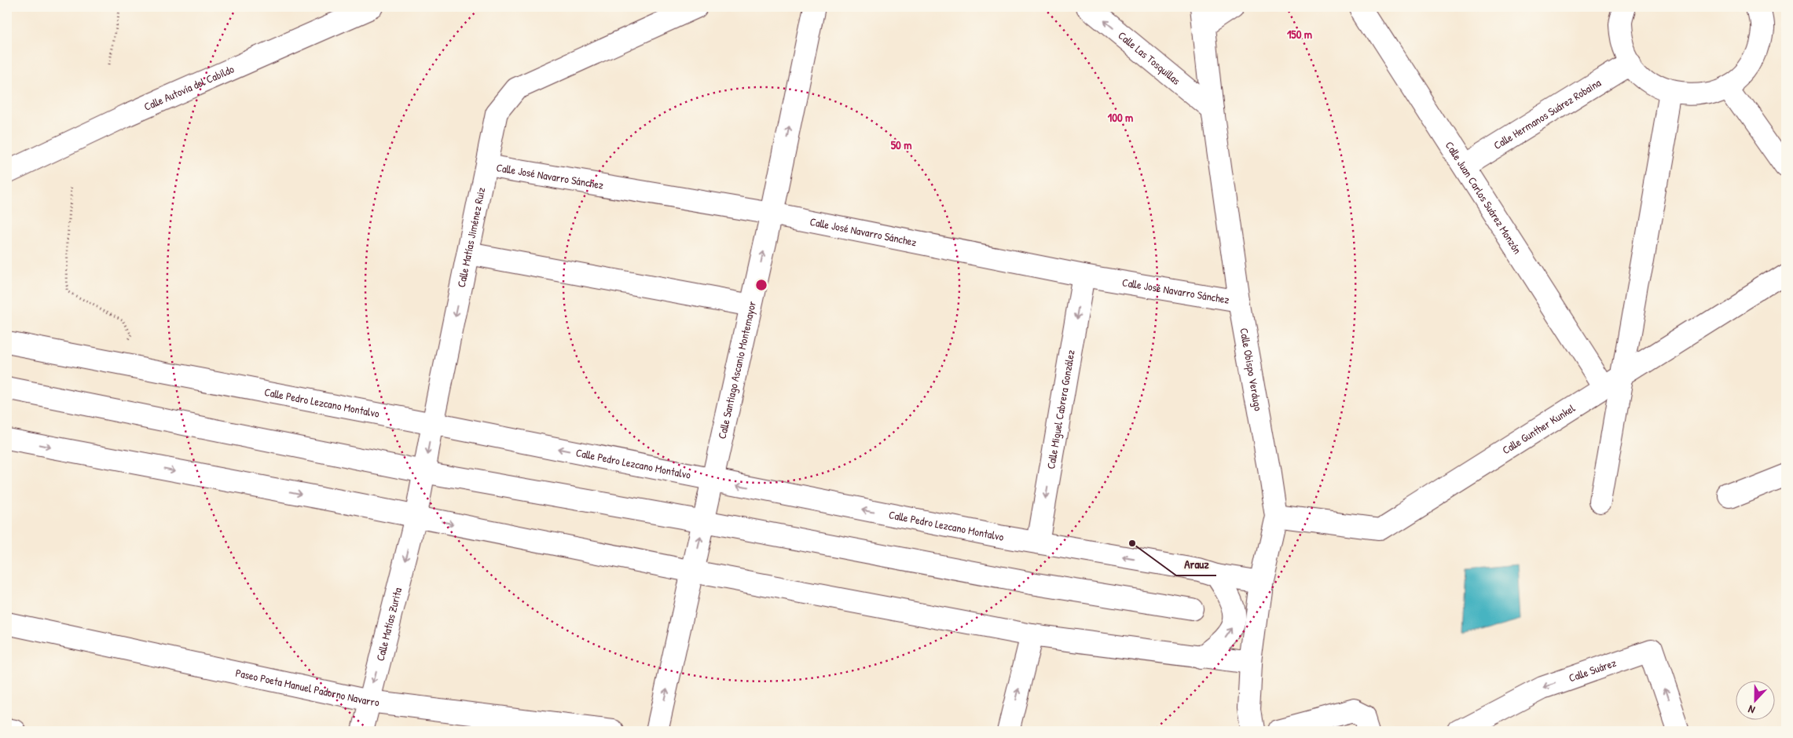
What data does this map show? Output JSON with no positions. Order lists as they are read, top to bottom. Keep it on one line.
{"streets":{"street":["Calle Las Tosquillas","Calle Autovía del Cabildo","Calle Hermanos Suárez Robaina","Calle José Navarro Sánchez","Calle Juan Carlos Suárez Monzón","Calle Matías Jiménez Ruiz","Calle Santiago Ascanio Montemayor","Calle Obispo Verdugo","Calle Pedro Lezcano Montalvo","Calle Miguel Cabrera González","Calle Gunther Kunkel","Calle Matías Zurita","Calle Suárez","Paseo Poeta Manuel Padorno Navarro"]},"crossings":[["Calle Las Tosquillas","Calle Obispo Verdugo"],["Calle Hermanos Suárez Robaina","Calle Juan Carlos Suárez Monzón"],["Calle José Navarro Sánchez","Calle Matías Jiménez Ruiz"],["Calle José Navarro Sánchez","Calle Santiago Ascanio Montemayor"],["Calle José Navarro Sánchez","Calle Obispo Verdugo"],["Calle José Navarro Sánchez","Calle Miguel Cabrera González"],["Calle Juan Carlos Suárez Monzón","Calle Gunther Kunkel"],["Calle Matías Jiménez Ruiz","Calle Pedro Lezcano Montalvo"],["Calle Matías Jiménez Ruiz","Calle Matías Zurita"],["Calle Santiago Ascanio Montemayor","Calle Pedro Lezcano Montalvo"],["Calle Obispo Verdugo","Calle Pedro Lezcano Montalvo"],["Calle Obispo Verdugo","Calle Gunther Kunkel"],["Calle Pedro Lezcano Montalvo","Calle Miguel Cabrera González"],["Calle Matías Zurita","Paseo Poeta Manuel Padorno Navarro"]],"one_way":["Calle Las Tosquillas","Calle Santiago Ascanio Montemayor","Calle Miguel Cabrera González","Calle Matías Zurita"],"places":["Arauz"],"north":"bottom","rings":["150 m","100 m","50 m"]}
